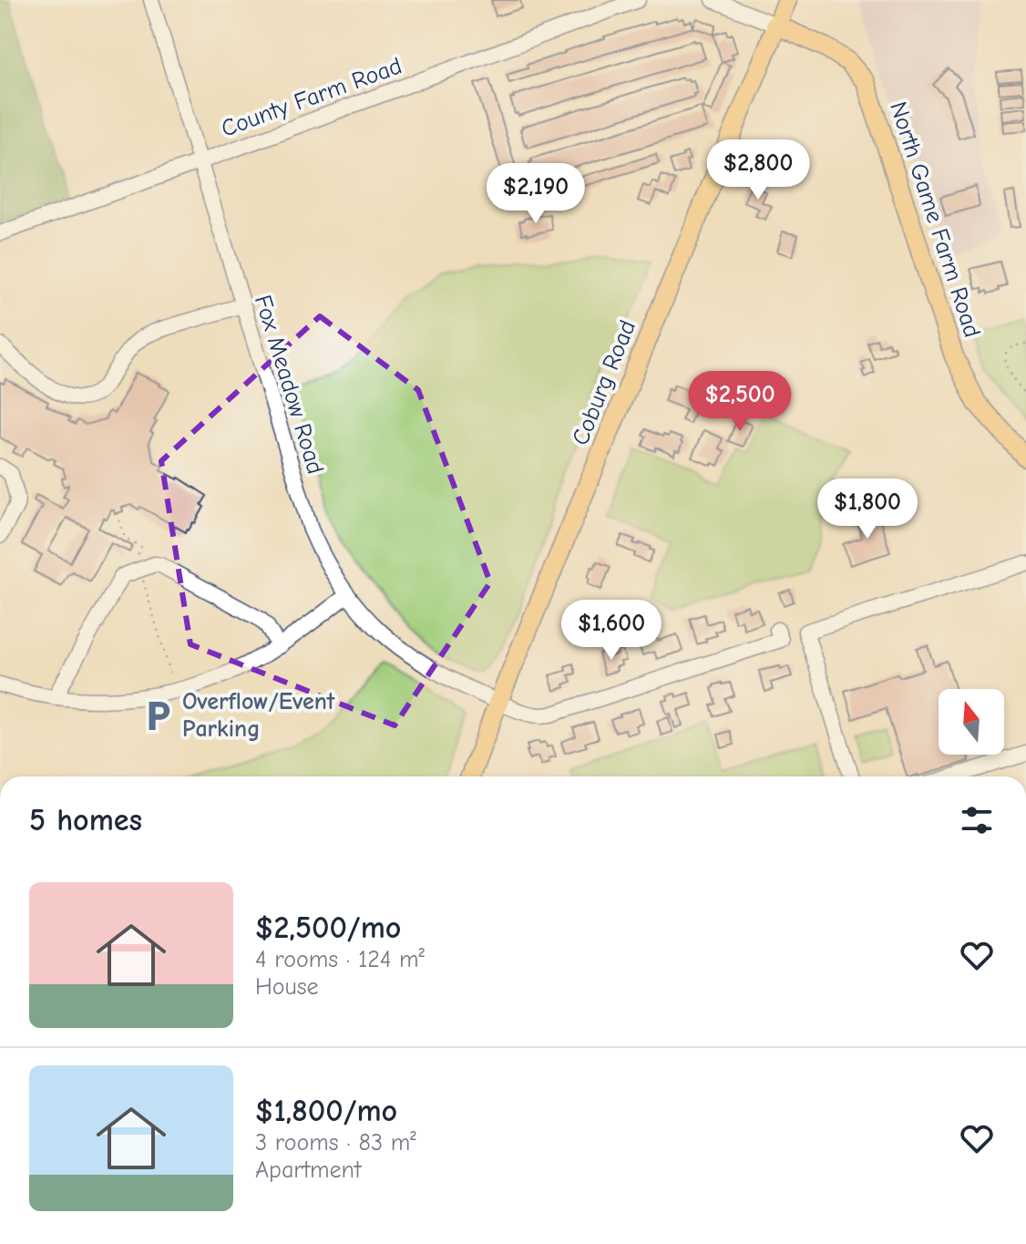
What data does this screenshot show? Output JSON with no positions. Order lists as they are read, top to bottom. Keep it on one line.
{"streets":{"main road":["North Game Farm Road","Coburg Road"],"street":["County Farm Road","Fox Meadow Road"]},"crossings":[["County Farm Road","Fox Meadow Road"],["North Game Farm Road","Coburg Road"],["Coburg Road","Fox Meadow Road"]],"places":{"parking":["Overflow/Event Parking"]},"north":"top","page":{"price":["$2,800","$2,190","$2,500","$1,800","$1,600"],"heading":"5 homes","list":[{"name":"$2,500/mo","note":"4 rooms · 124 m² · House"},{"name":"$1,800/mo","note":"3 rooms · 83 m² · Apartment"}]}}
